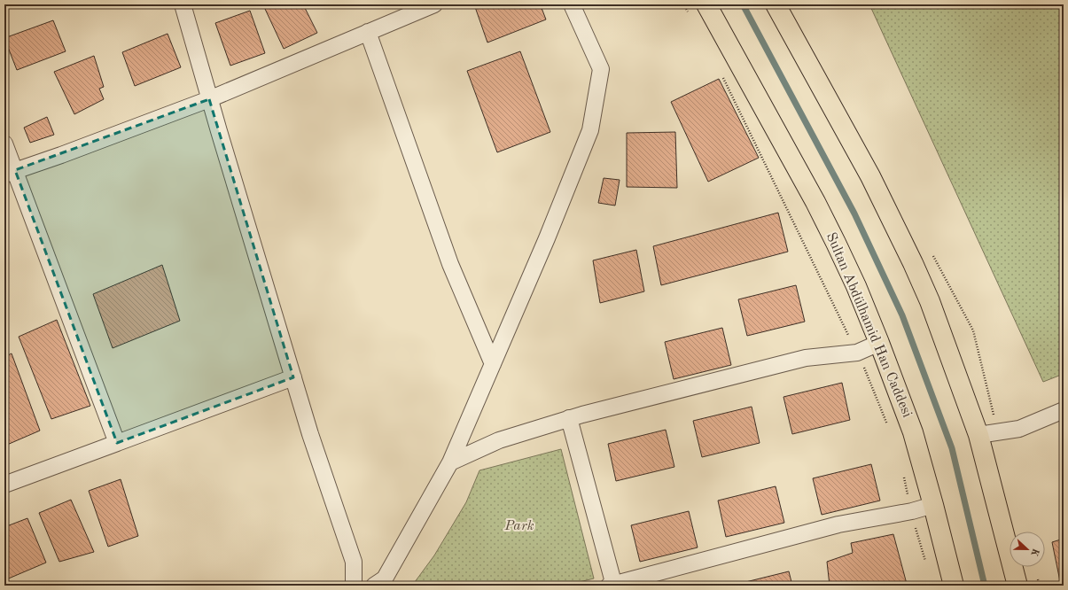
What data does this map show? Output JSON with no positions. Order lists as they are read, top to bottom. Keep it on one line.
{"streets":{"main road":["Sultan Abdülhamid Han Caddesi"]},"parks":["Park"],"north":"right"}
